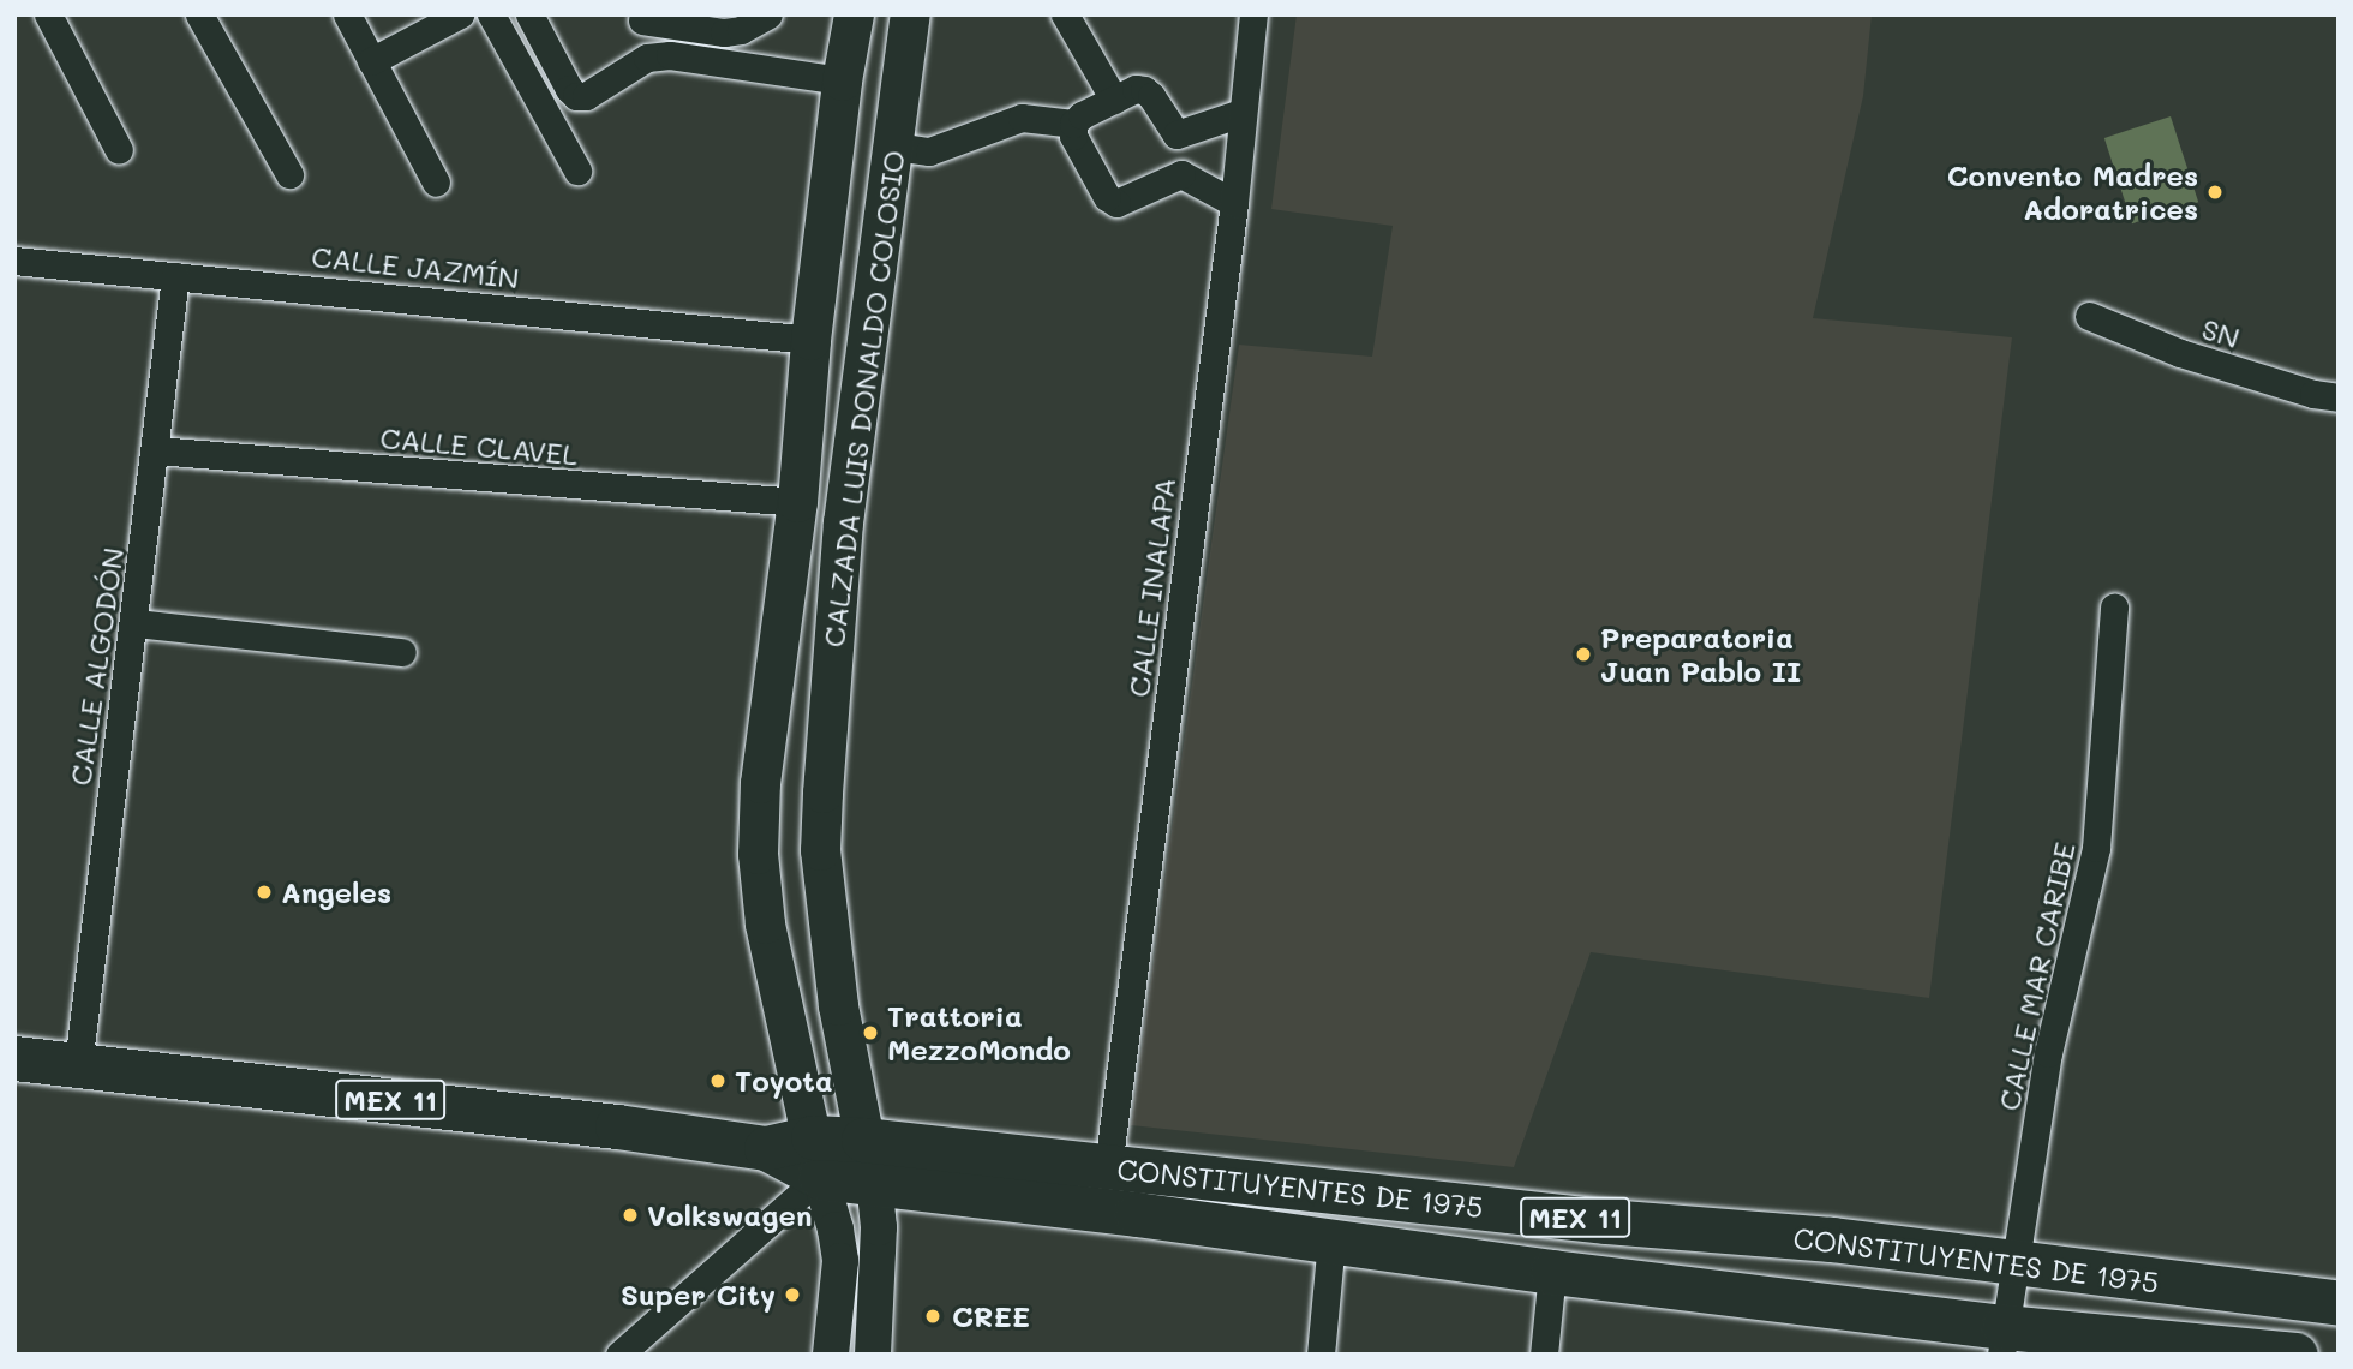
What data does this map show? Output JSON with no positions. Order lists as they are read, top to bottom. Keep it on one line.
{"streets":{"main road":["CALZADA LUIS DONALDO COLOSIO","MEX 11","CONSTITUYENTES DE 1975"],"street":["CALLE JAZMÍN","SN","CALLE CLAVEL","CALLE INALAPA","CALLE ALGODÓN","CALLE MAR CARIBE"]},"crossings":[["CALLE JAZMÍN","CALZADA LUIS DONALDO COLOSIO"],["CALLE JAZMÍN","CALLE ALGODÓN"],["CALZADA LUIS DONALDO COLOSIO","CALLE CLAVEL"],["CALZADA LUIS DONALDO COLOSIO","MEX 11"],["CALZADA LUIS DONALDO COLOSIO","CONSTITUYENTES DE 1975"],["CALLE CLAVEL","CALLE ALGODÓN"],["CALLE INALAPA","CONSTITUYENTES DE 1975"],["CALLE ALGODÓN","MEX 11"],["CALLE MAR CARIBE","CONSTITUYENTES DE 1975"],["MEX 11","CONSTITUYENTES DE 1975"]],"places":["Convento Madres Adoratrices","Preparatoria Juan Pablo II","Angeles","Trattoria MezzoMondo","Toyota","Volkswagen","Super City","CREE"]}
